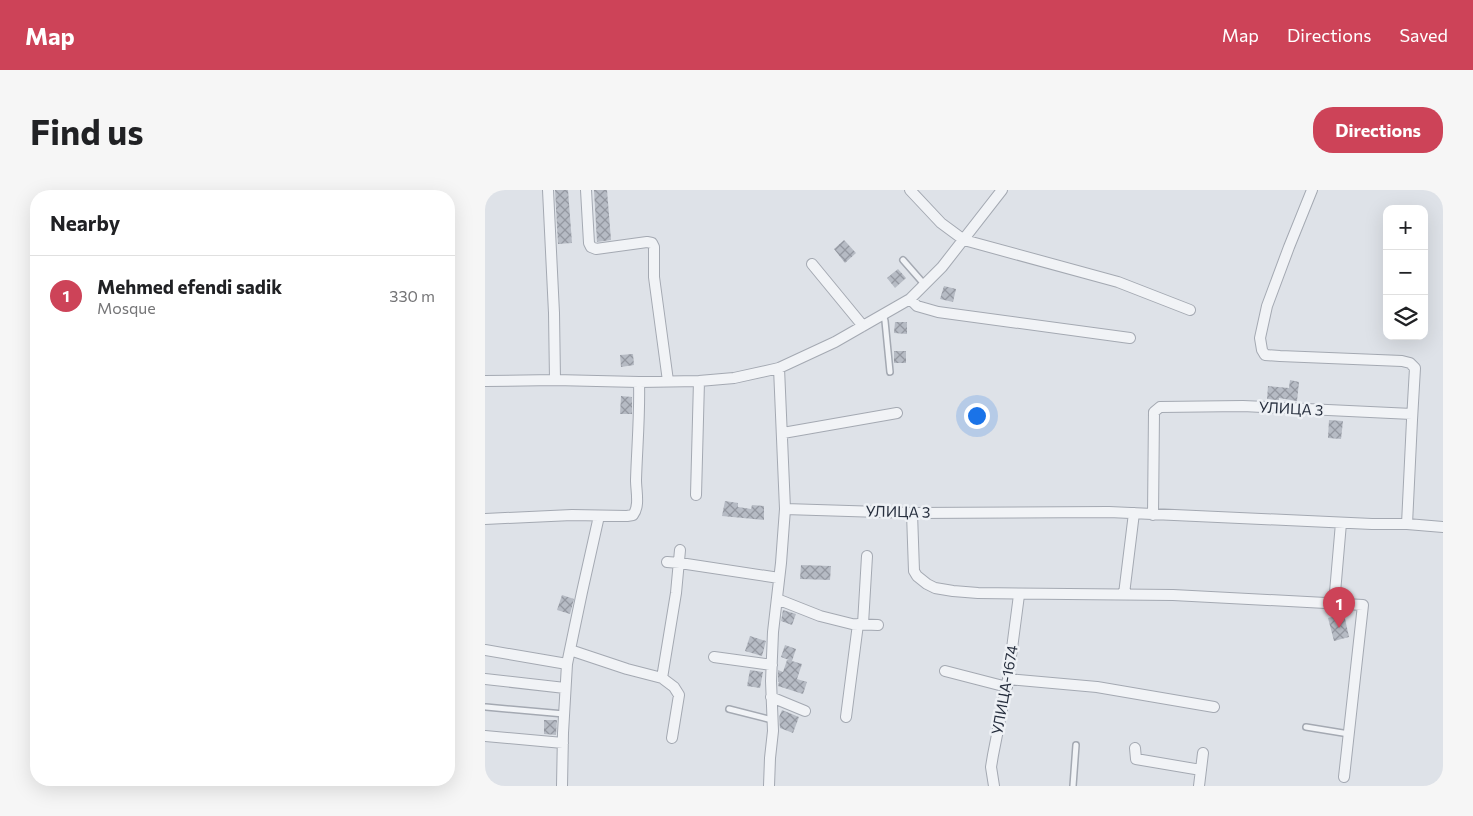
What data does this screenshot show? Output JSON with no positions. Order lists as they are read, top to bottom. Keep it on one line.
{"streets":{"street":["УЛИЦА 3","УЛИЦА-1674"]},"page":{"header":"Map","nav":["Map","Directions","Saved"],"buttons":"Directions","title":"Find us","heading":"Nearby","map_buttons":["+","−"],"list":[{"mark":"1","name":"Mehmed efendi sadik","note":"Mosque","value":"330 m"}],"pins":"1"}}
